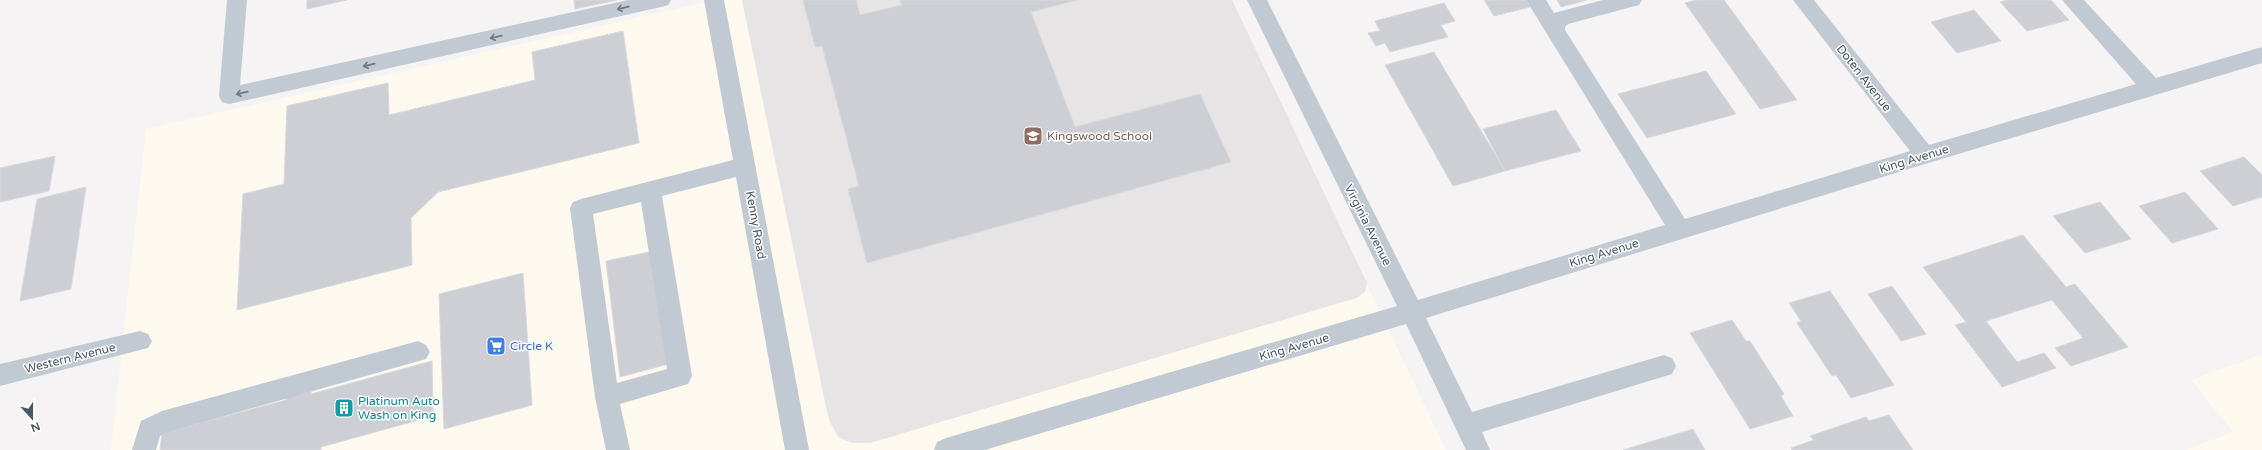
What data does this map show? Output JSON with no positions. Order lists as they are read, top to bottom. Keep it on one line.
{"streets":{"street":["Doten Avenue","King Avenue","Kenny Road","Virginia Avenue","Western Avenue"]},"crossings":[["Doten Avenue","King Avenue"],["King Avenue","Virginia Avenue"]],"places":{"school or university":["Kingswood School"],"supermarket":["Circle K"],"building":["Platinum Auto Wash on King"]},"north":"bottom"}
